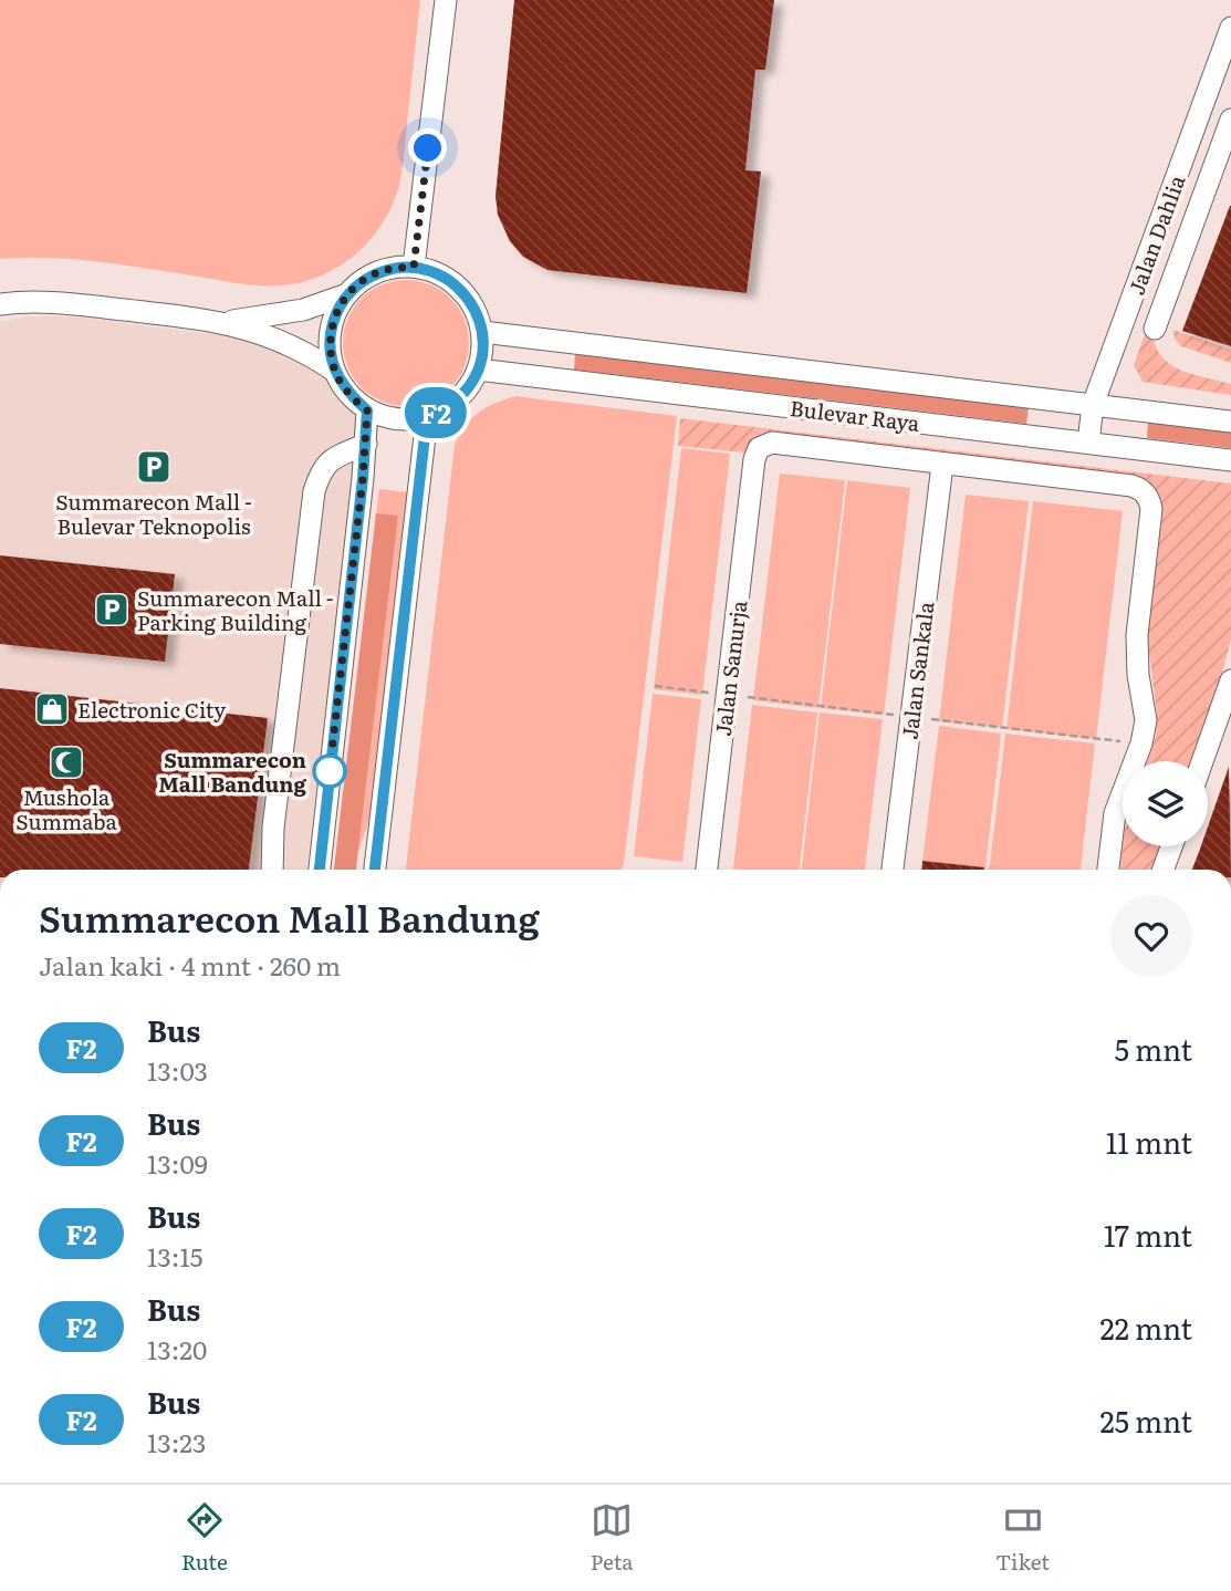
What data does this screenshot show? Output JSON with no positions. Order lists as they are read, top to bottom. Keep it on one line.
{"streets":{"street":["Jalan Dahlia","Bulevar Raya","Jalan Sanurja","Jalan Sankala"]},"crossings":[["Jalan Dahlia","Bulevar Raya"],["Jalan Sanurja","Jalan Sankala"]],"places":{"parking":["Summarecon Mall - Bulevar Teknopolis","Summarecon Mall - Parking Building"],"shop":["Electronic City"],"mosque":["Mushola Summaba"],"other":["Summarecon Mall Bandung"]},"lines":["bus line F2"],"page":{"on_map":"F2","heading":["Summarecon Mall Bandung","Jalan kaki · 4 mnt · 260 m"],"list":[{"mark":"F2","name":"Bus","note":"13:03","value":"5 mnt"},{"mark":"F2","name":"Bus","note":"13:09","value":"11 mnt"},{"mark":"F2","name":"Bus","note":"13:15","value":"17 mnt"},{"mark":"F2","name":"Bus","note":"13:20","value":"22 mnt"},{"mark":"F2","name":"Bus","note":"13:23","value":"25 mnt"}],"tabs":["Rute","Peta","Tiket"]}}
